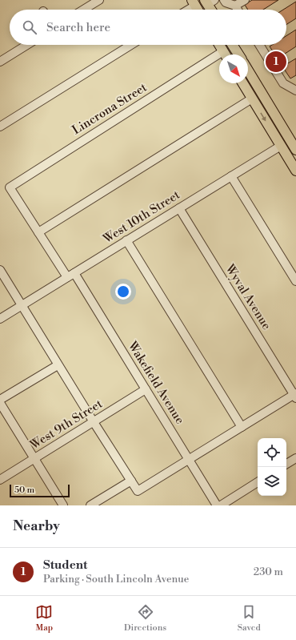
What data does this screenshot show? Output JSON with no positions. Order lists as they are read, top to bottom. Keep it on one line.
{"streets":{"main road":["West 10th Street"],"street":["Lincrona Street","Wyval Avenue","Wakefield Avenue","West 9th Street"]},"crossings":[["West 10th Street","Wyval Avenue"],["West 10th Street","Wakefield Avenue"],["Wakefield Avenue","West 9th Street"]],"scale_bar":"50 m","north":"bottom right","page":{"search":"Search here","pins":"1","scale":"50 m","heading":"Nearby","list":[{"mark":"1","name":"Student","note":"Parking · South Lincoln Avenue","value":"230 m"}],"nav":["Map","Directions","Saved"]}}
